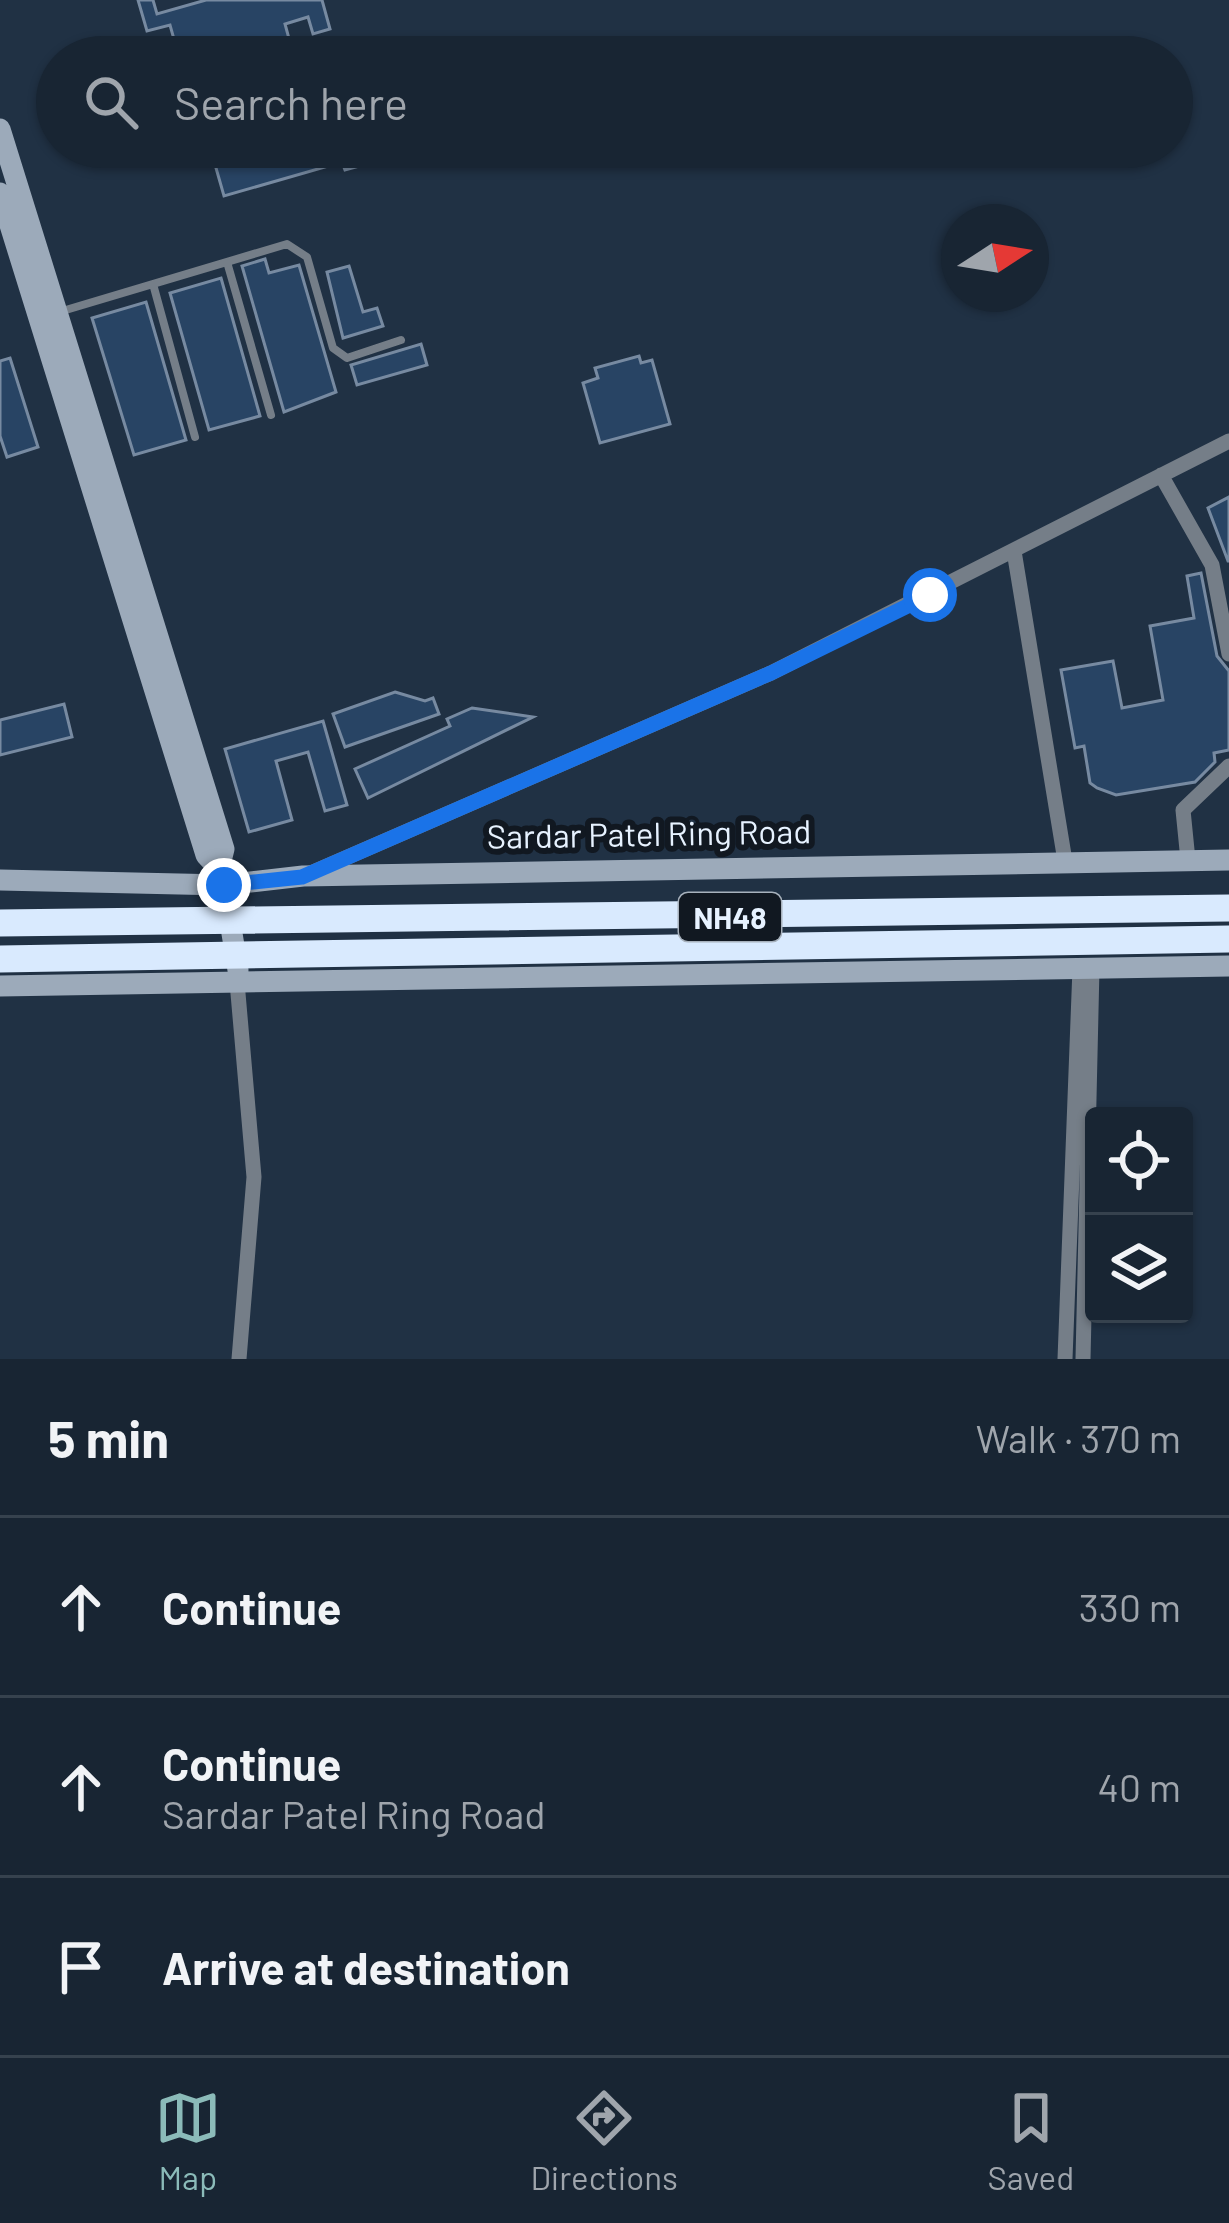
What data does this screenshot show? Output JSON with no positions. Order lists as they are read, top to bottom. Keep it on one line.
{"streets":{"highway":["NH48"],"street":["Sardar Patel Ring Road"]},"north":"right","page":{"search":"Search here","heading":["5 min","Walk · 370 m"],"list":[["Continue","330 m"],["Continue","Sardar Patel Ring Road","40 m"],"Arrive at destination"],"nav":["Map","Directions","Saved"]}}
